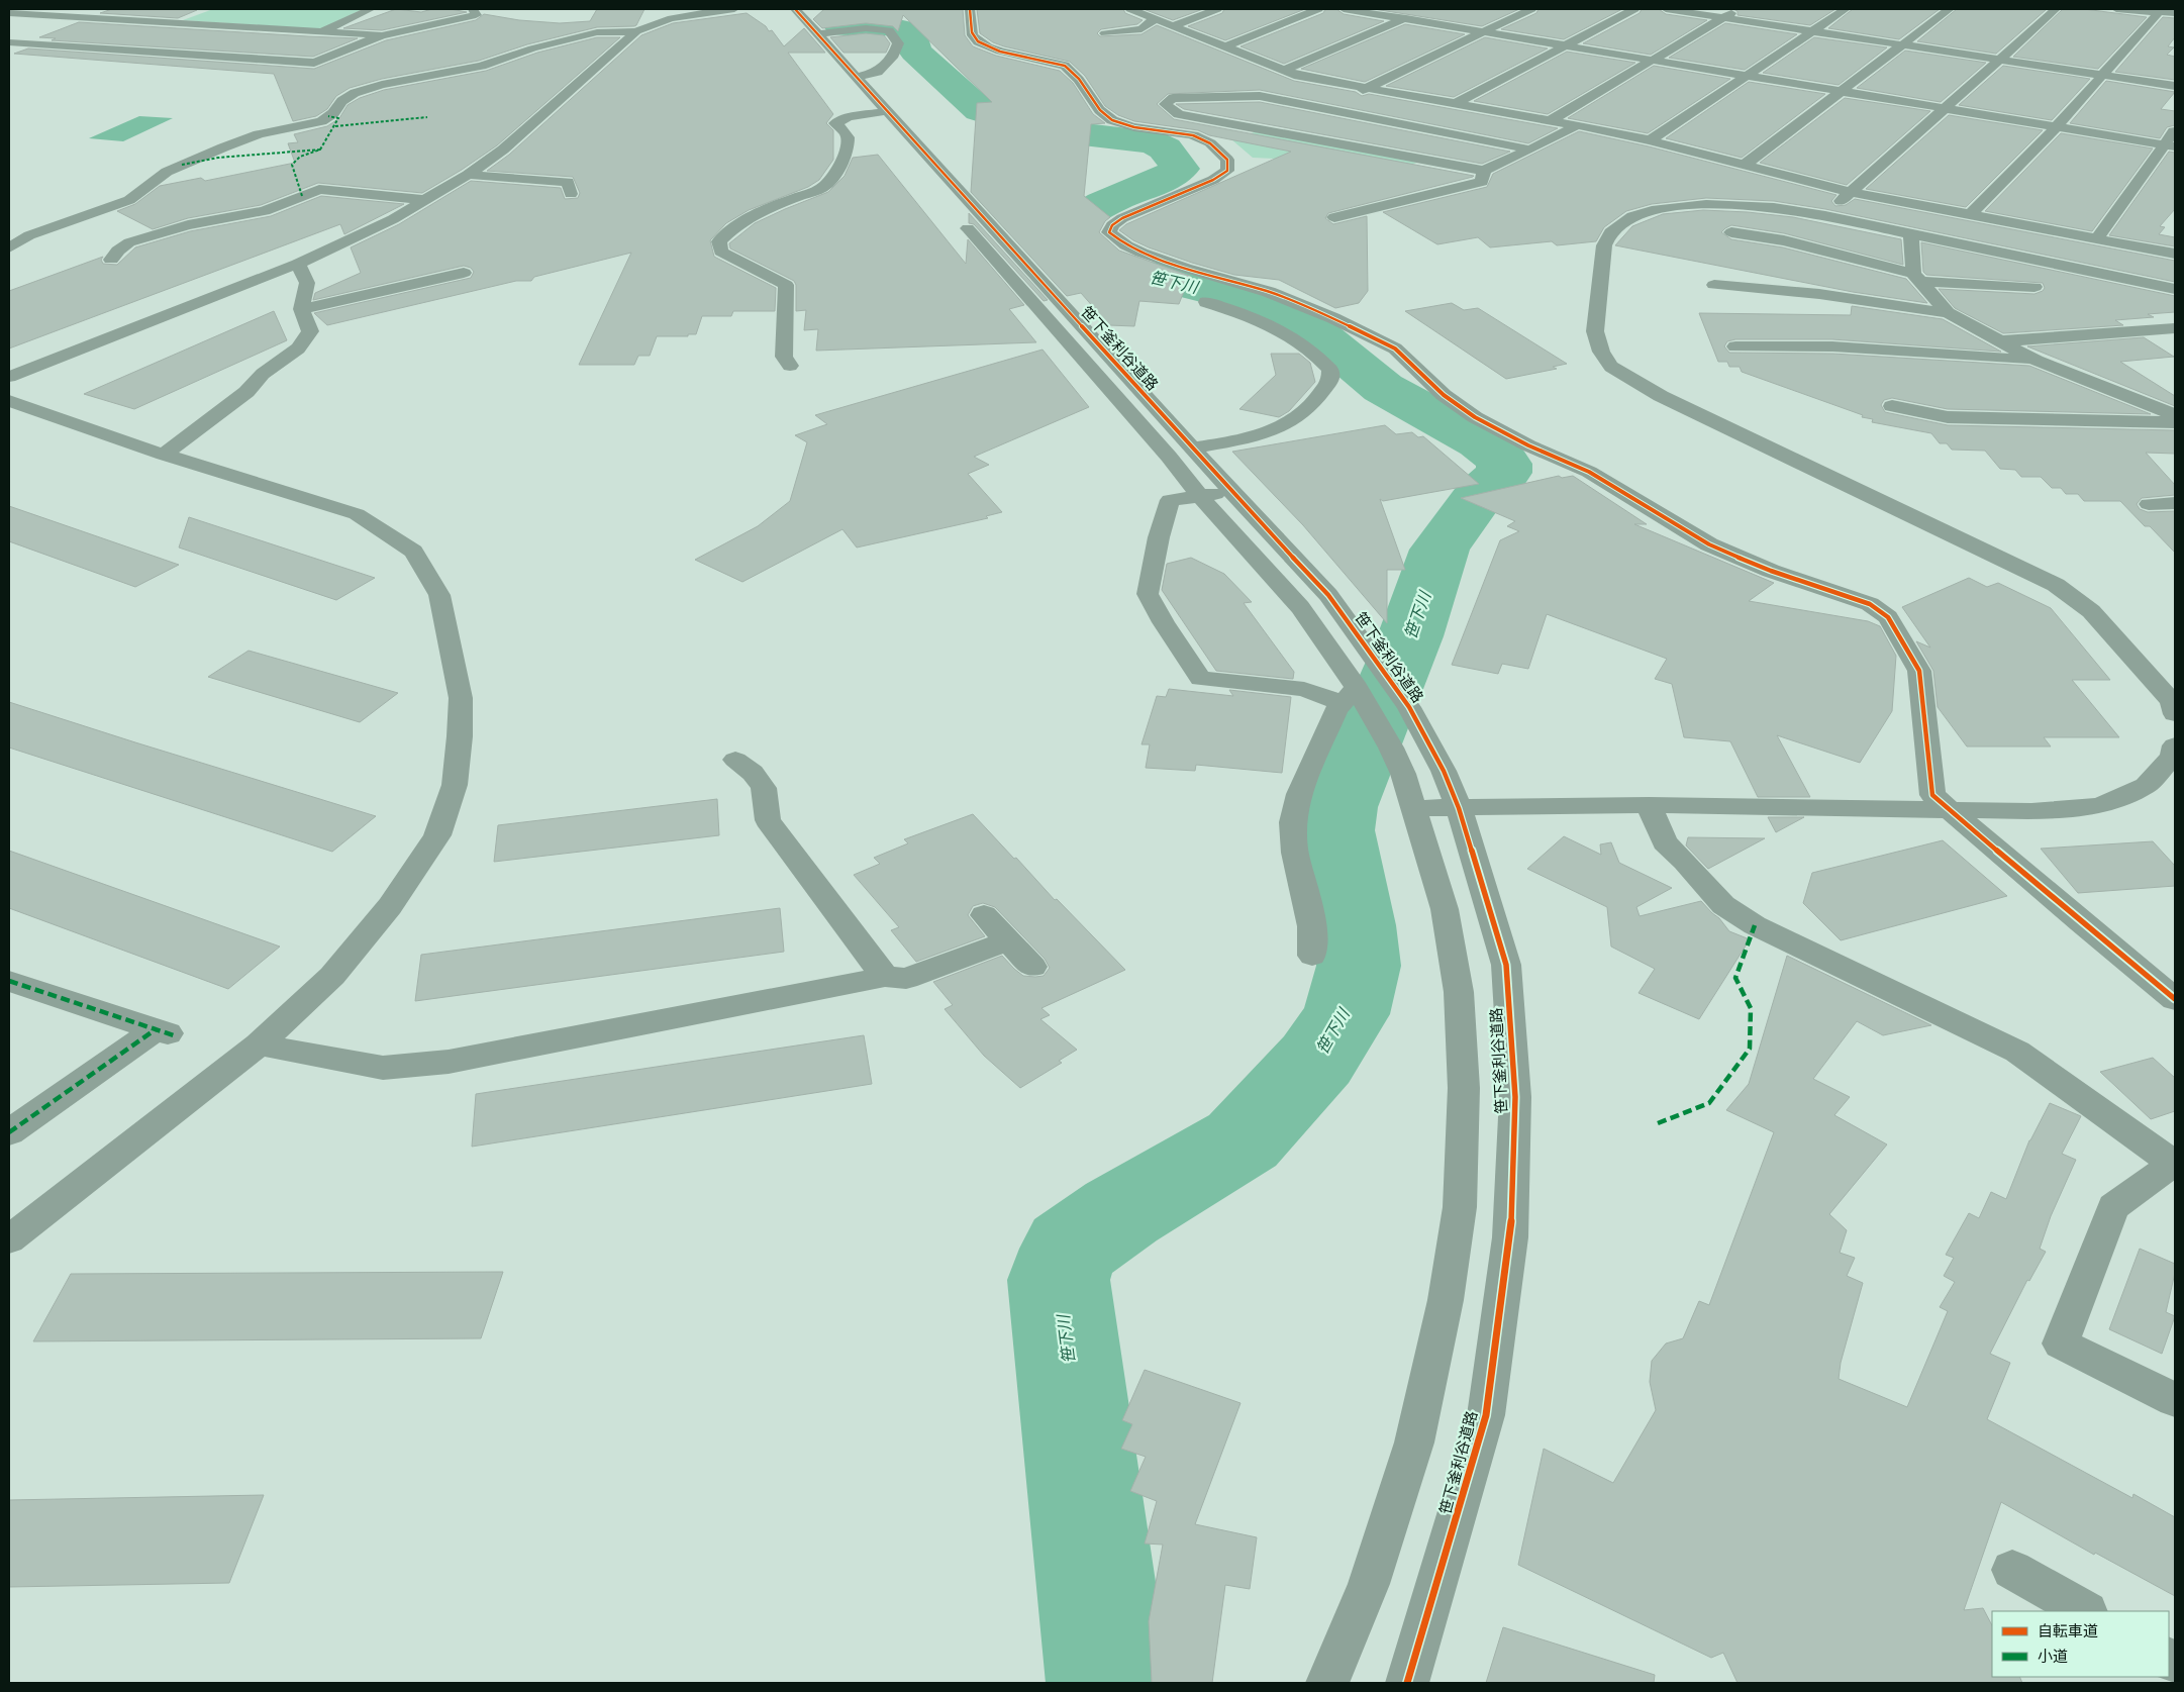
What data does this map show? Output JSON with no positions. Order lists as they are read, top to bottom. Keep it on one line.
{"streets":{"street":["笹下釜利谷道路"]},"water":["笹下川"],"legend":["自転車道","小道"]}
